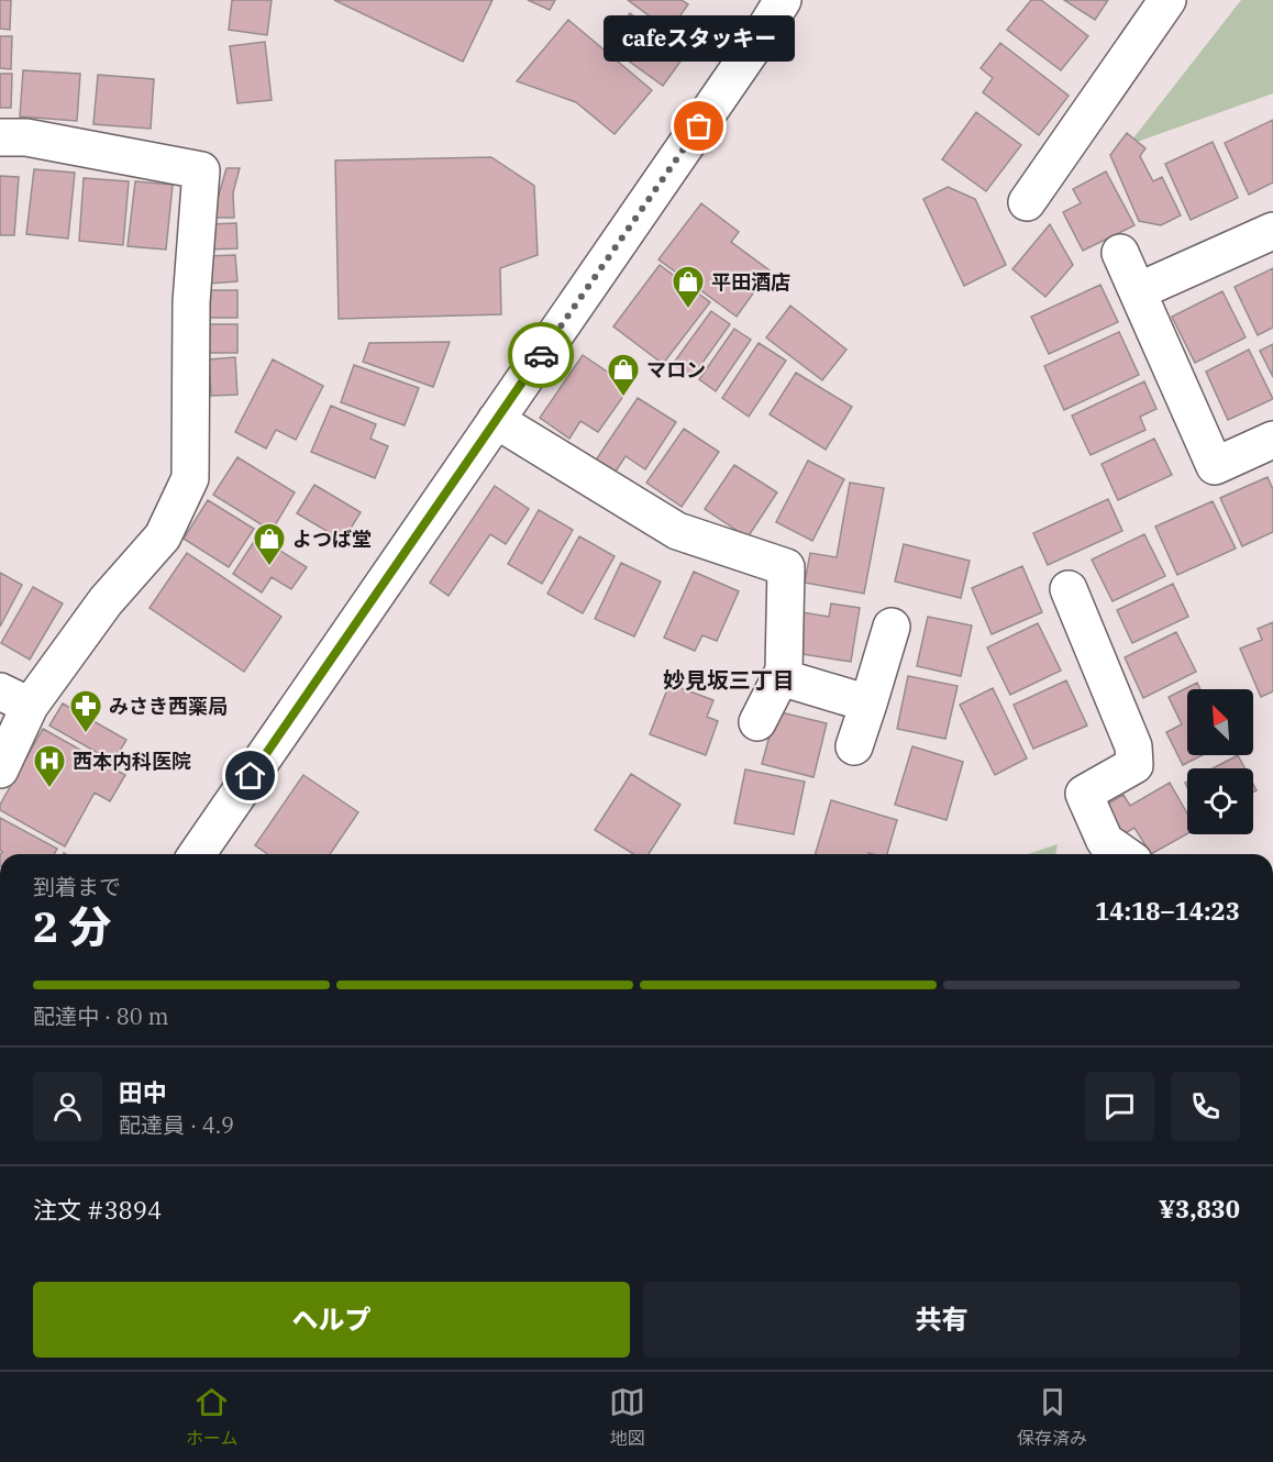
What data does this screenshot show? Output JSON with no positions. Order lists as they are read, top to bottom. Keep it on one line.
{"districts":["妙見坂三丁目"],"places":{"other":["cafeスタッキー"],"shop":["平田酒店","マロン","よつば堂"],"pharmacy":["みさき西薬局"],"hospital":["西本内科医院"]},"north":"top left","page":{"bubble":"cafeスタッキー","heading":["2 分","到着まで","14:18–14:23"],"panel":["田中","配達員 · 4.9","注文 #3894","¥3,830"],"bar":"配達中 · 80 m","buttons":["ヘルプ","共有"],"tabs":["ホーム","地図","保存済み"]}}
